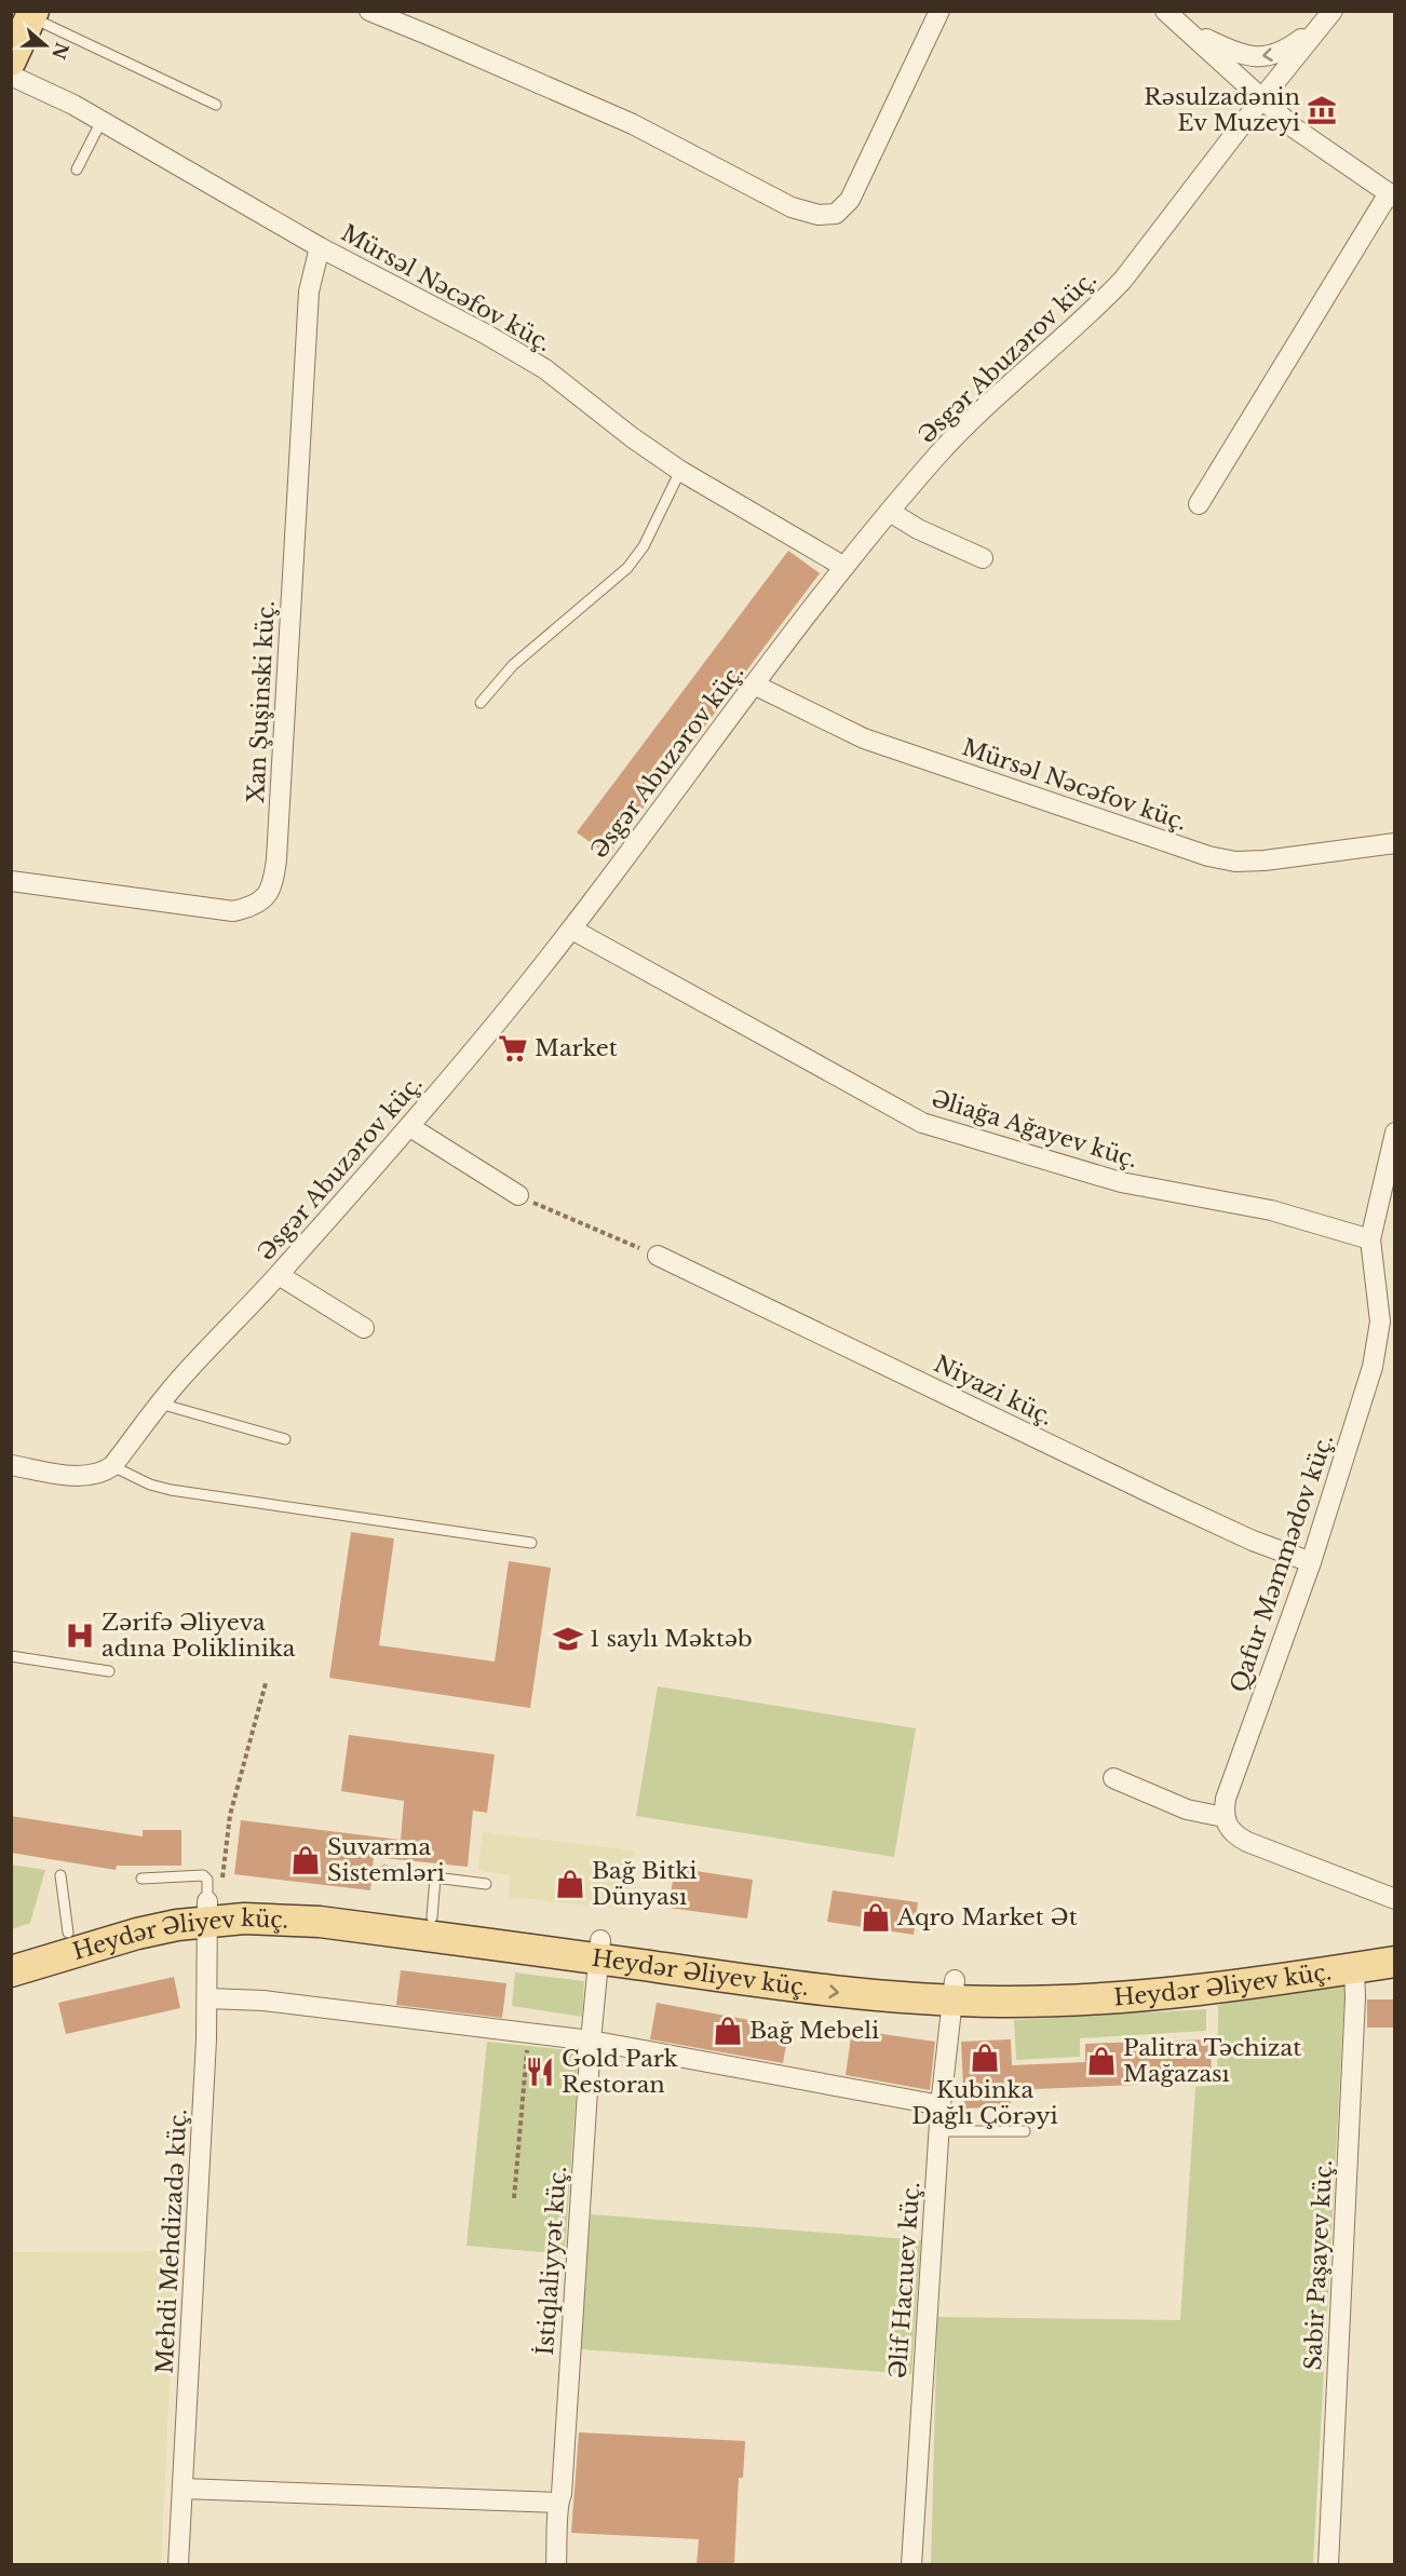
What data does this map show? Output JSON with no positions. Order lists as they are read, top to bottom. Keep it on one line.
{"streets":{"main road":["Heydər Əliyev küç."],"street":["Mürsəl Nəcəfov küç.","Əsgər Abuzərov küç.","Xan Şuşinski küç.","Əliağa Ağayev küç.","Niyazi küç.","Qafur Məmmədov küç.","Mehdi Mehdizadə küç.","İstiqlaliyyət küç.","Sabir Paşayev küç.","Əlif Hacıuev küç."]},"crossings":[["Mürsəl Nəcəfov küç.","Əsgər Abuzərov küç."],["Mürsəl Nəcəfov küç.","Xan Şuşinski küç."],["Əsgər Abuzərov küç.","Əliağa Ağayev küç."],["Əliağa Ağayev küç.","Qafur Məmmədov küç."],["Niyazi küç.","Qafur Məmmədov küç."],["Heydər Əliyev küç.","Mehdi Mehdizadə küç."],["Heydər Əliyev küç.","İstiqlaliyyət küç."],["Heydər Əliyev küç.","Sabir Paşayev küç."],["Heydər Əliyev küç.","Əlif Hacıuev küç."]],"places":{"museum":["Rəsulzadənin Ev Muzeyi"],"supermarket":["Market"],"hospital":["Zərifə Əliyeva adına Poliklinika"],"school or university":["1 saylı Məktəb"],"shop":["Suvarma Sistemləri","Bağ Bitki Dünyası","Aqro Market Ət","Bağ Mebeli","Kubinka Dağlı Çörəyi","Palitra Təchizat Mağazası"],"restaurant":["Gold Park Restoran"]},"north":"right"}
